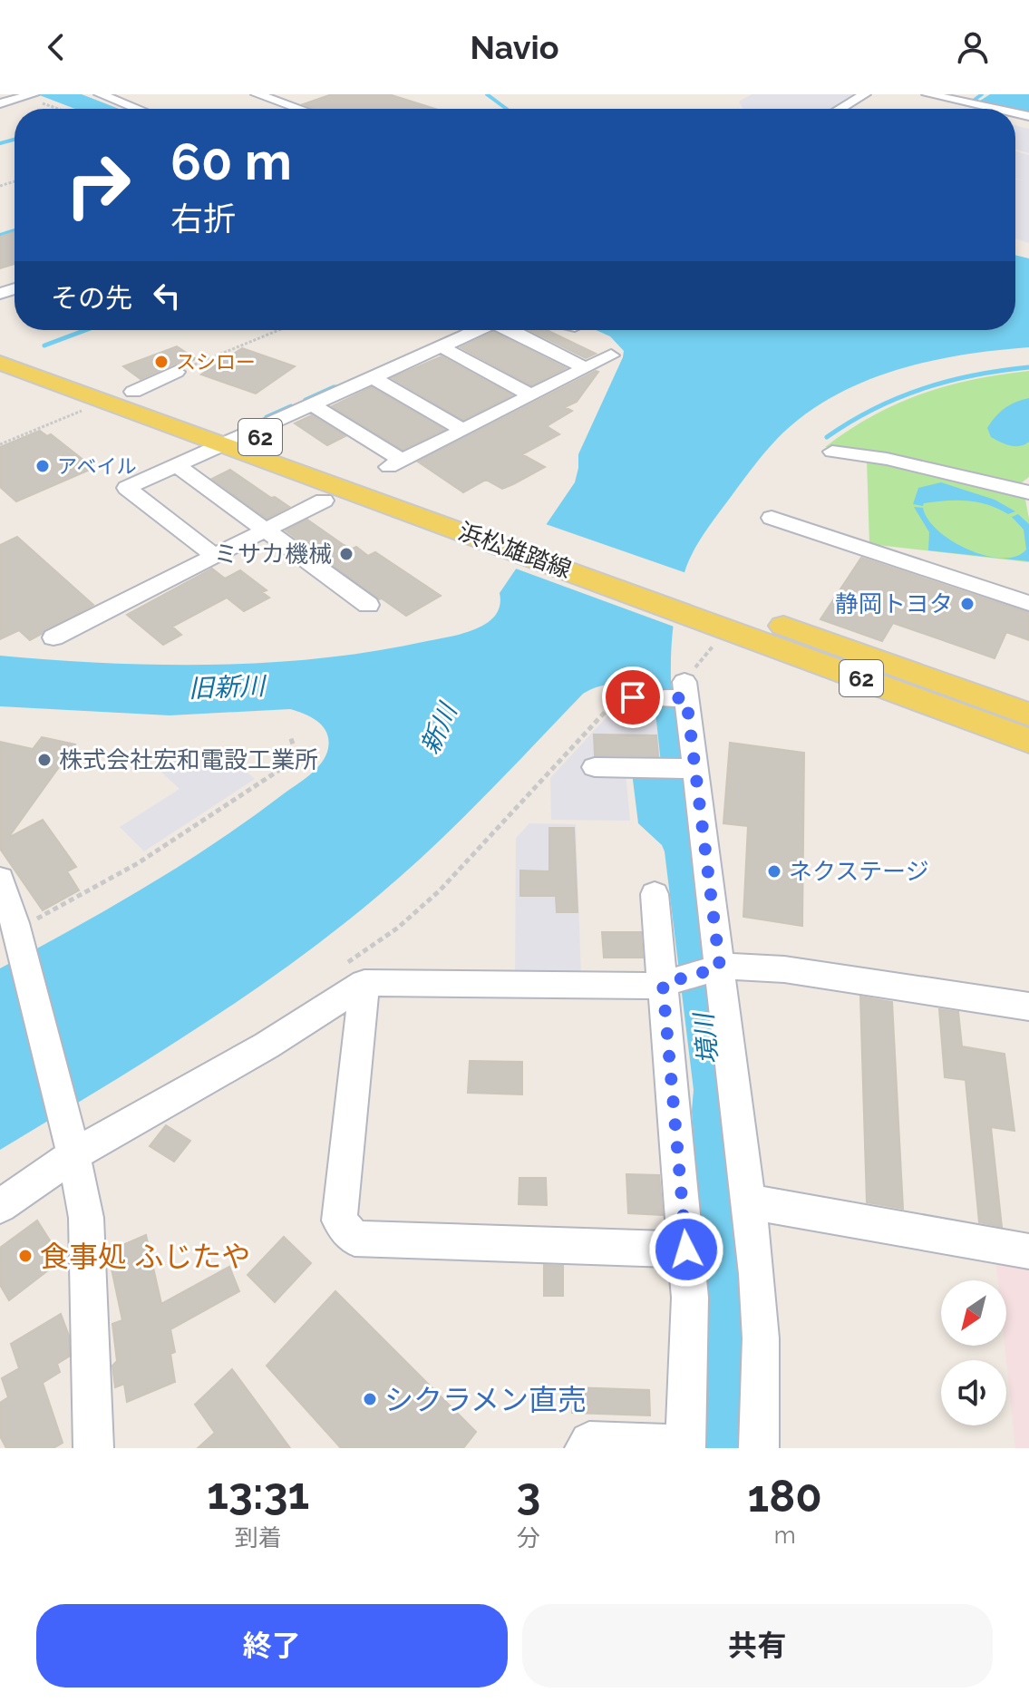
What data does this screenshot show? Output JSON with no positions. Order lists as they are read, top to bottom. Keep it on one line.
{"streets":{"main road":["62","浜松雄踏線"]},"water":["旧新川","新川","境川"],"places":["スシロー","アベイル","ミサカ機械","静岡トヨタ","株式会社宏和電設工業所","ネクステージ","食事処 ふじたや","シクラメン直売"],"north":"bottom left","page":{"header":"Navio","turn":["60 m","右折"],"then":"その先","eta":["13:31","到着","3","分","180","m"],"buttons":["終了","共有"]}}
